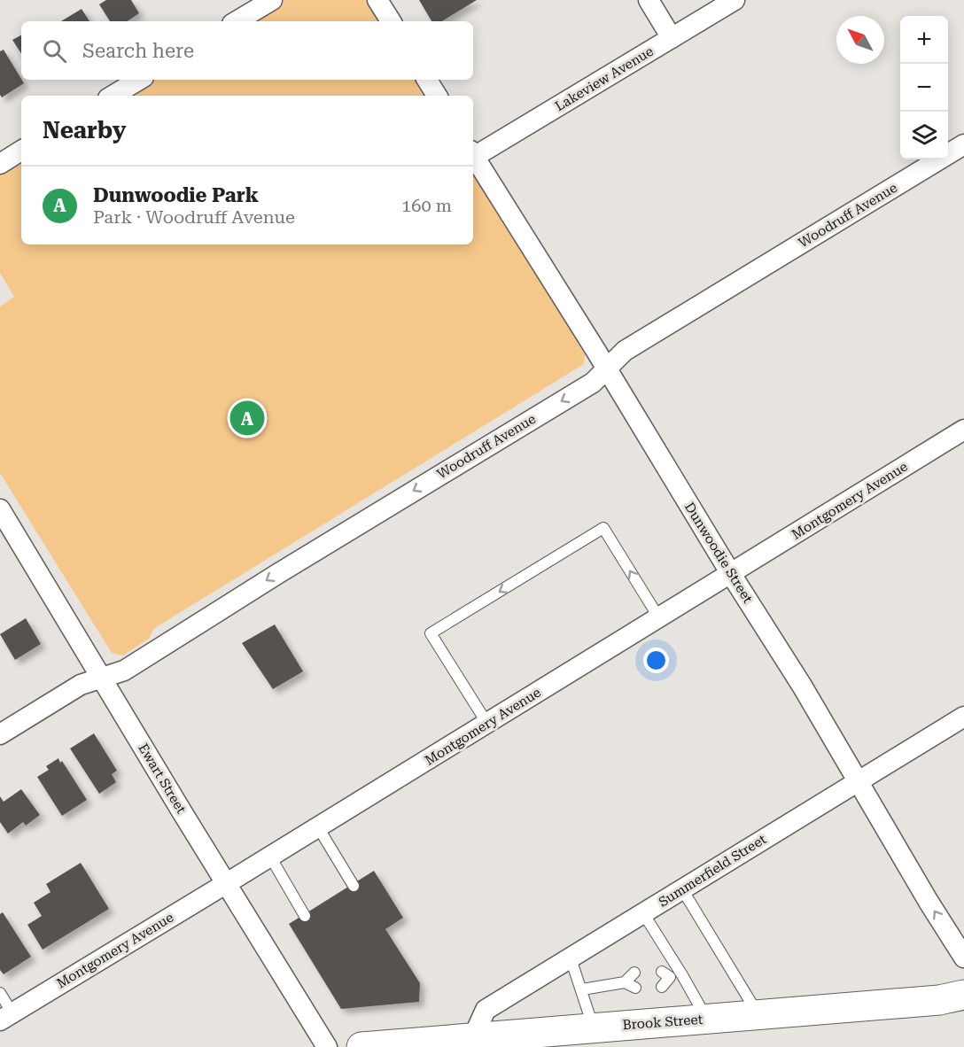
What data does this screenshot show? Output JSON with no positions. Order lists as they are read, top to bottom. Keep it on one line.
{"streets":{"street":["Lakeview Avenue","Woodruff Avenue","Montgomery Avenue","Dunwoodie Street","Ewart Street","Summerfield Street","Brook Street"]},"crossings":[["Woodruff Avenue","Dunwoodie Street"],["Woodruff Avenue","Ewart Street"],["Montgomery Avenue","Dunwoodie Street"],["Montgomery Avenue","Ewart Street"],["Dunwoodie Street","Summerfield Street"],["Summerfield Street","Brook Street"]],"one_way":["Woodruff Avenue"],"north":"top left","page":{"map_buttons":["+","−"],"search":"Search here","heading":"Nearby","list":[{"mark":"A","name":"Dunwoodie Park","note":"Park · Woodruff Avenue","value":"160 m"}],"pins":"A"}}
